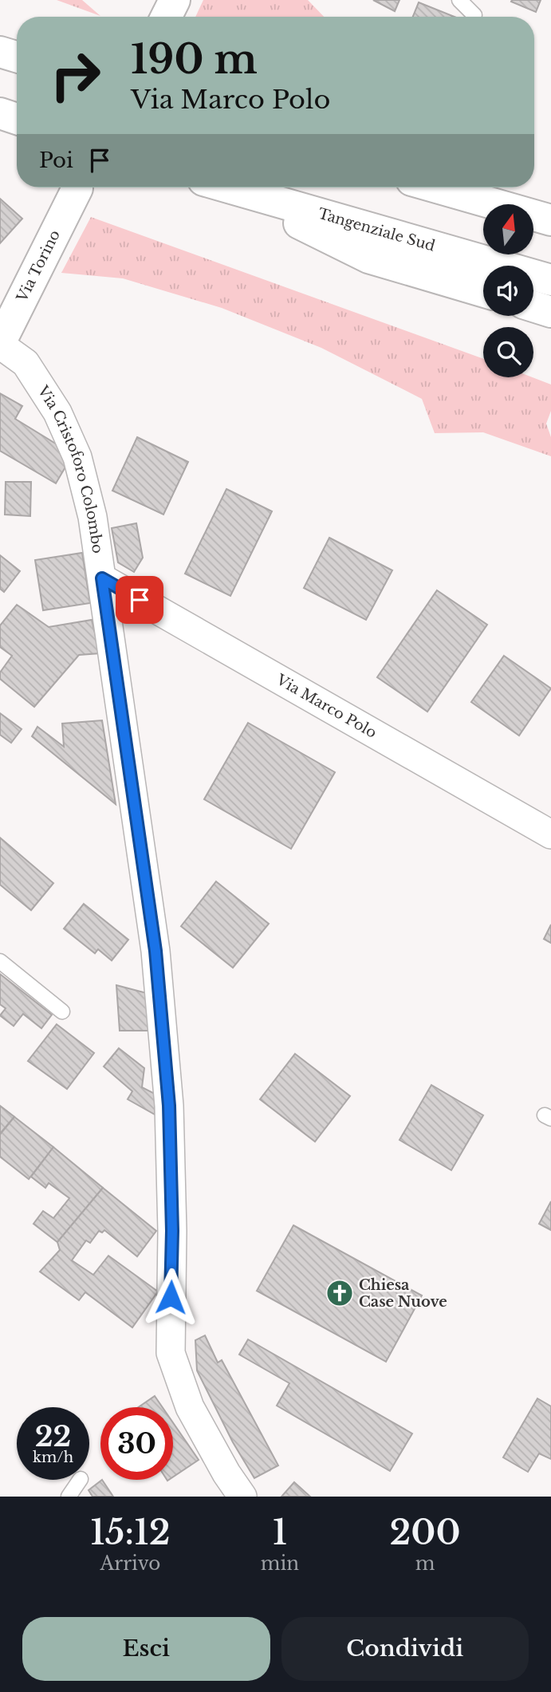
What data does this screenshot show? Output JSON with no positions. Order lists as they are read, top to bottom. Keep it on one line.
{"streets":{"main road":["Tangenziale Sud","Via Torino"],"street":["Via Cristoforo Colombo","Via Marco Polo"]},"crossings":[["Via Torino","Via Cristoforo Colombo"],["Via Cristoforo Colombo","Via Marco Polo"]],"places":{"church":["Chiesa Case Nuove"]},"north":"top","page":{"turn":["190 m","Via Marco Polo"],"then":"Poi","speed":"22 km/h","limit":"30","eta":["15:12","Arrivo","1","min","200","m"],"buttons":["Esci","Condividi"]}}
